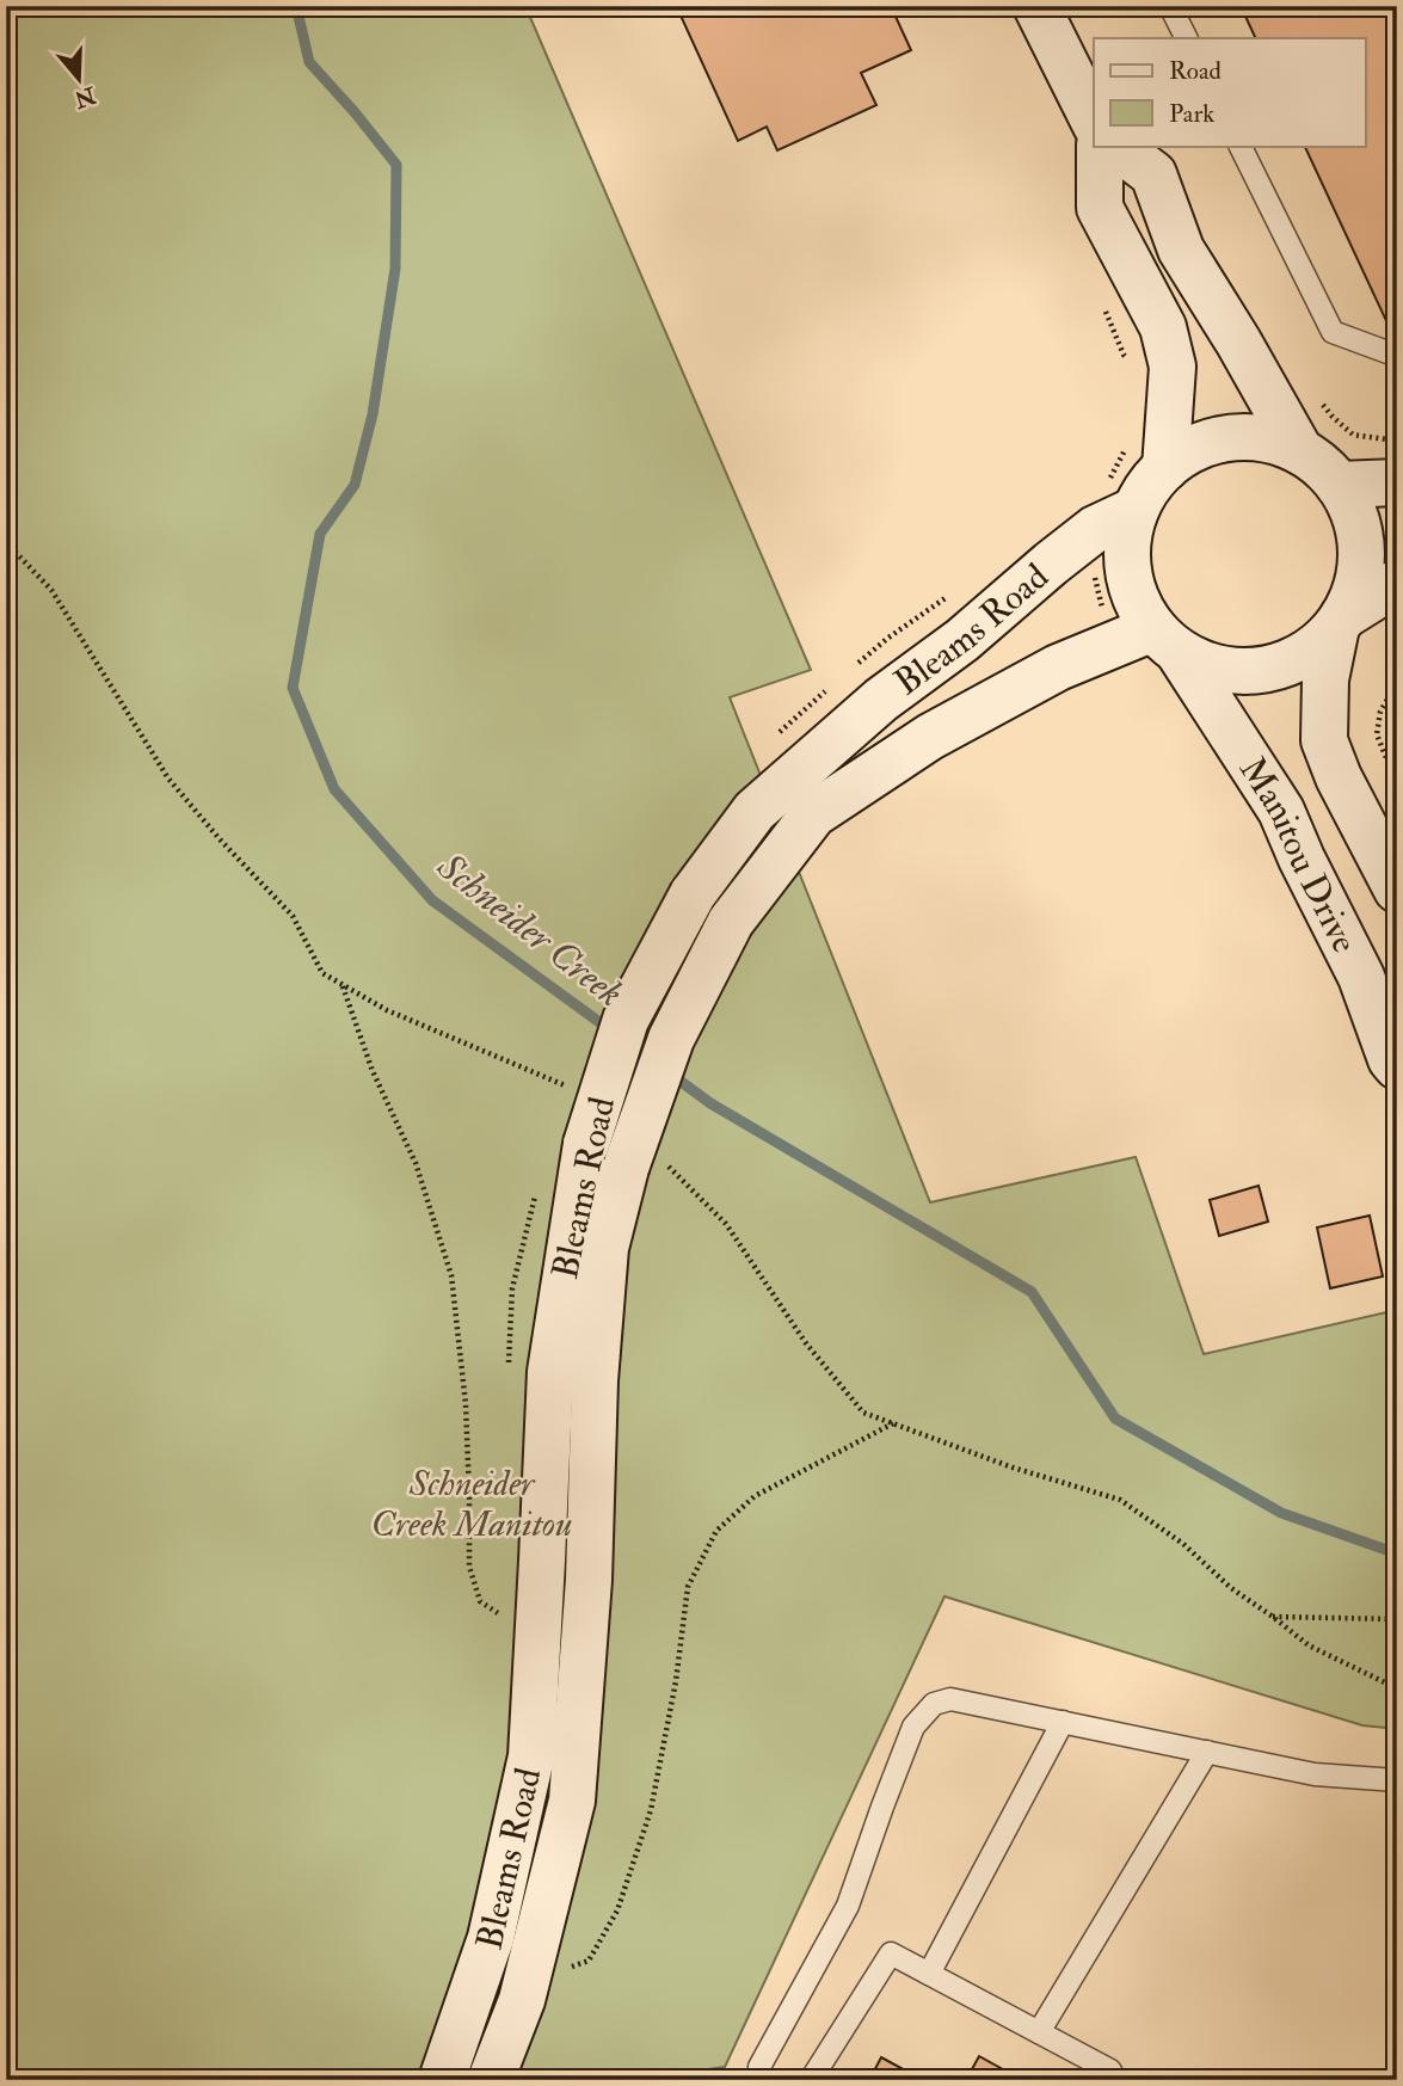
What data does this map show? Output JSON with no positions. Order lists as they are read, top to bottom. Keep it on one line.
{"streets":{"main road":["Bleams Road","Manitou Drive"]},"crossings":[["Bleams Road","Manitou Drive"]],"water":["Schneider Creek"],"parks":["Schneider Creek Manitou"],"legend":["Road","Park"],"north":"bottom"}
